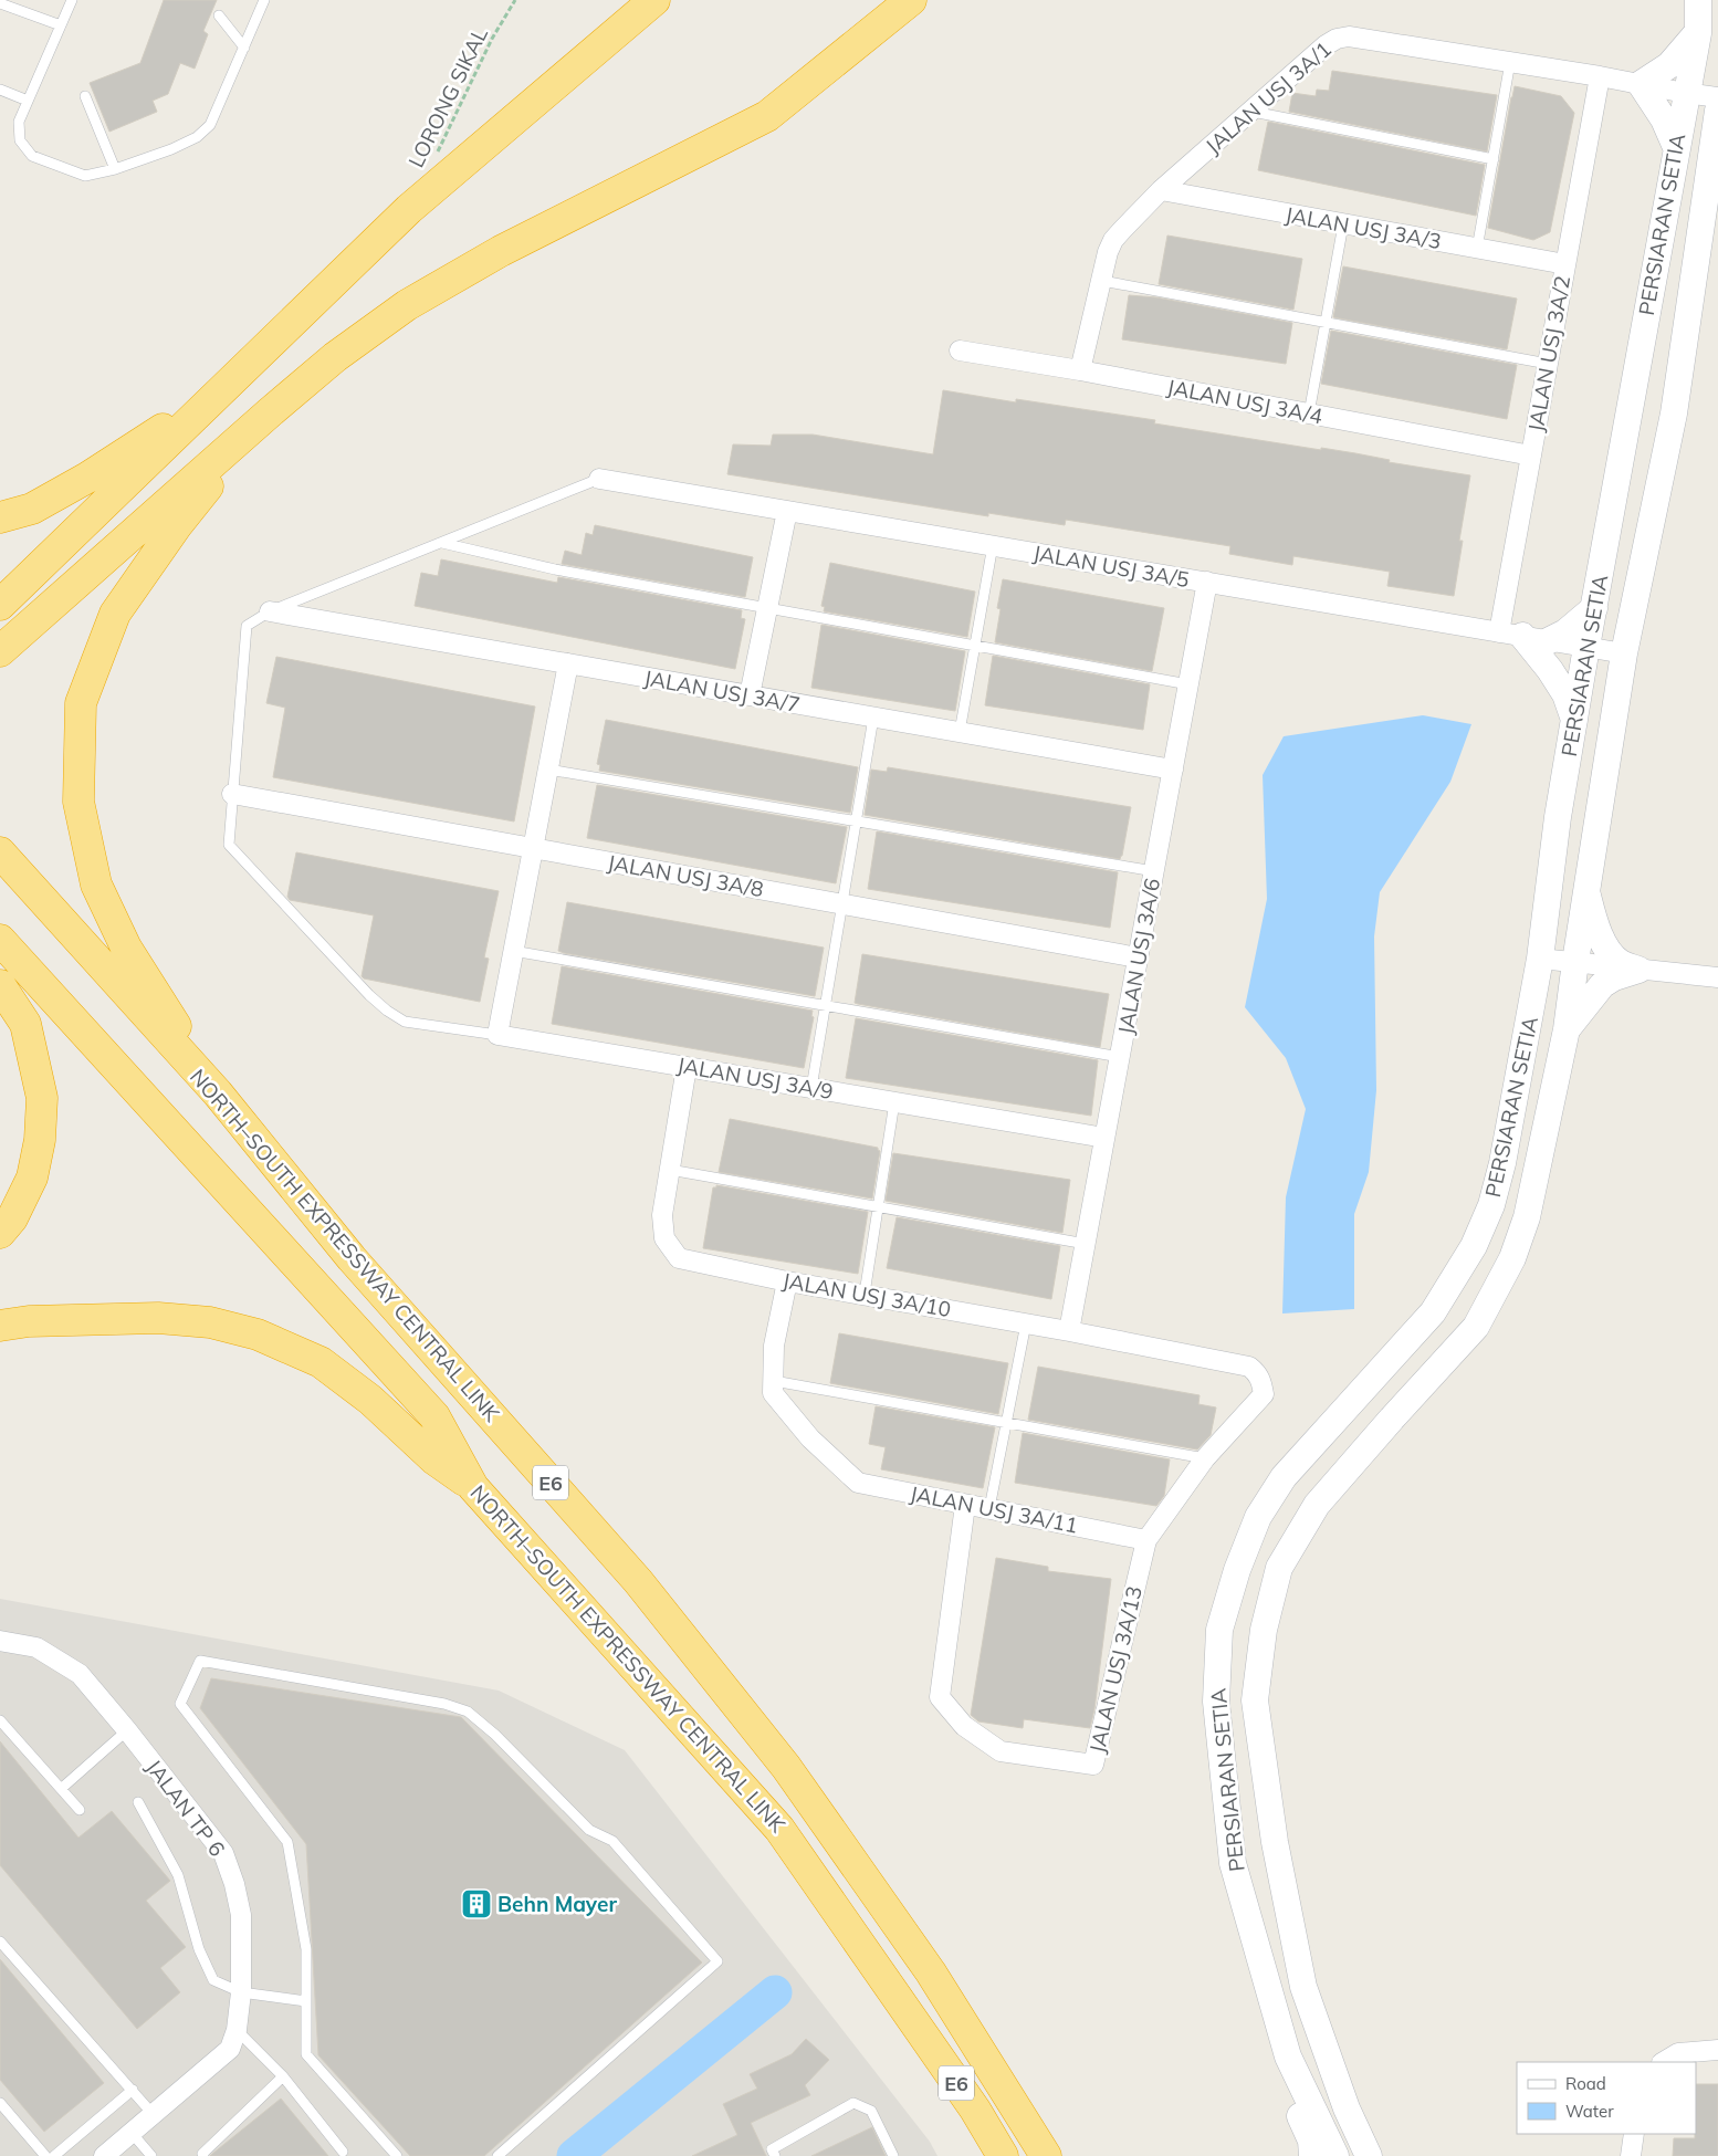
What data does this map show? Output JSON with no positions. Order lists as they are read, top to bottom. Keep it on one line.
{"streets":{"highway":["NORTH–SOUTH EXPRESSWAY CENTRAL LINK","E6"],"main road":["PERSIARAN SETIA"],"street":["JALAN USJ 3A/1","JALAN USJ 3A/3","JALAN USJ 3A/2","JALAN USJ 3A/4","JALAN USJ 3A/5","JALAN USJ 3A/7","JALAN USJ 3A/8","JALAN USJ 3A/6","JALAN USJ 3A/9","JALAN USJ 3A/10","JALAN USJ 3A/11","JALAN USJ 3A/13","JALAN TP 6"],"path":["LORONG SIKAL"]},"crossings":[["JALAN USJ 3A/1","PERSIARAN SETIA"],["JALAN USJ 3A/1","JALAN USJ 3A/3"],["JALAN USJ 3A/1","JALAN USJ 3A/2"],["JALAN USJ 3A/1","JALAN USJ 3A/4"],["PERSIARAN SETIA","JALAN USJ 3A/5"],["JALAN USJ 3A/3","JALAN USJ 3A/2"],["JALAN USJ 3A/2","JALAN USJ 3A/4"],["JALAN USJ 3A/2","JALAN USJ 3A/5"],["JALAN USJ 3A/5","JALAN USJ 3A/6"],["JALAN USJ 3A/7","JALAN USJ 3A/6"],["JALAN USJ 3A/8","JALAN USJ 3A/6"],["JALAN USJ 3A/8","JALAN USJ 3A/9"],["JALAN USJ 3A/6","JALAN USJ 3A/9"],["JALAN USJ 3A/6","JALAN USJ 3A/10"],["JALAN USJ 3A/9","JALAN USJ 3A/10"],["JALAN USJ 3A/10","JALAN USJ 3A/11"],["JALAN USJ 3A/11","JALAN USJ 3A/13"]],"places":{"building":["Behn Mayer"]},"legend":["Road","Water"]}
